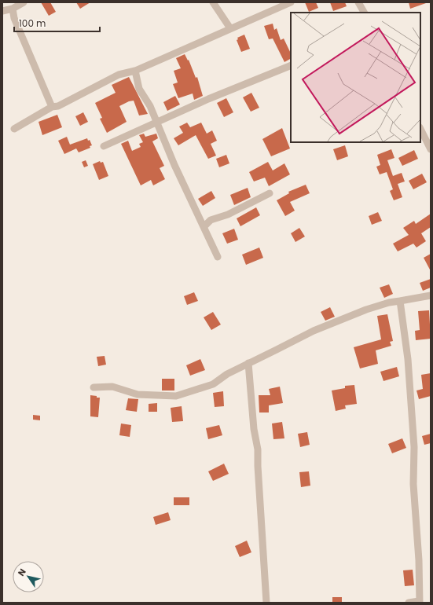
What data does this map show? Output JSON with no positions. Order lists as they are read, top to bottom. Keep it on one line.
{"scale_bar":"100 m","north":"top left"}
